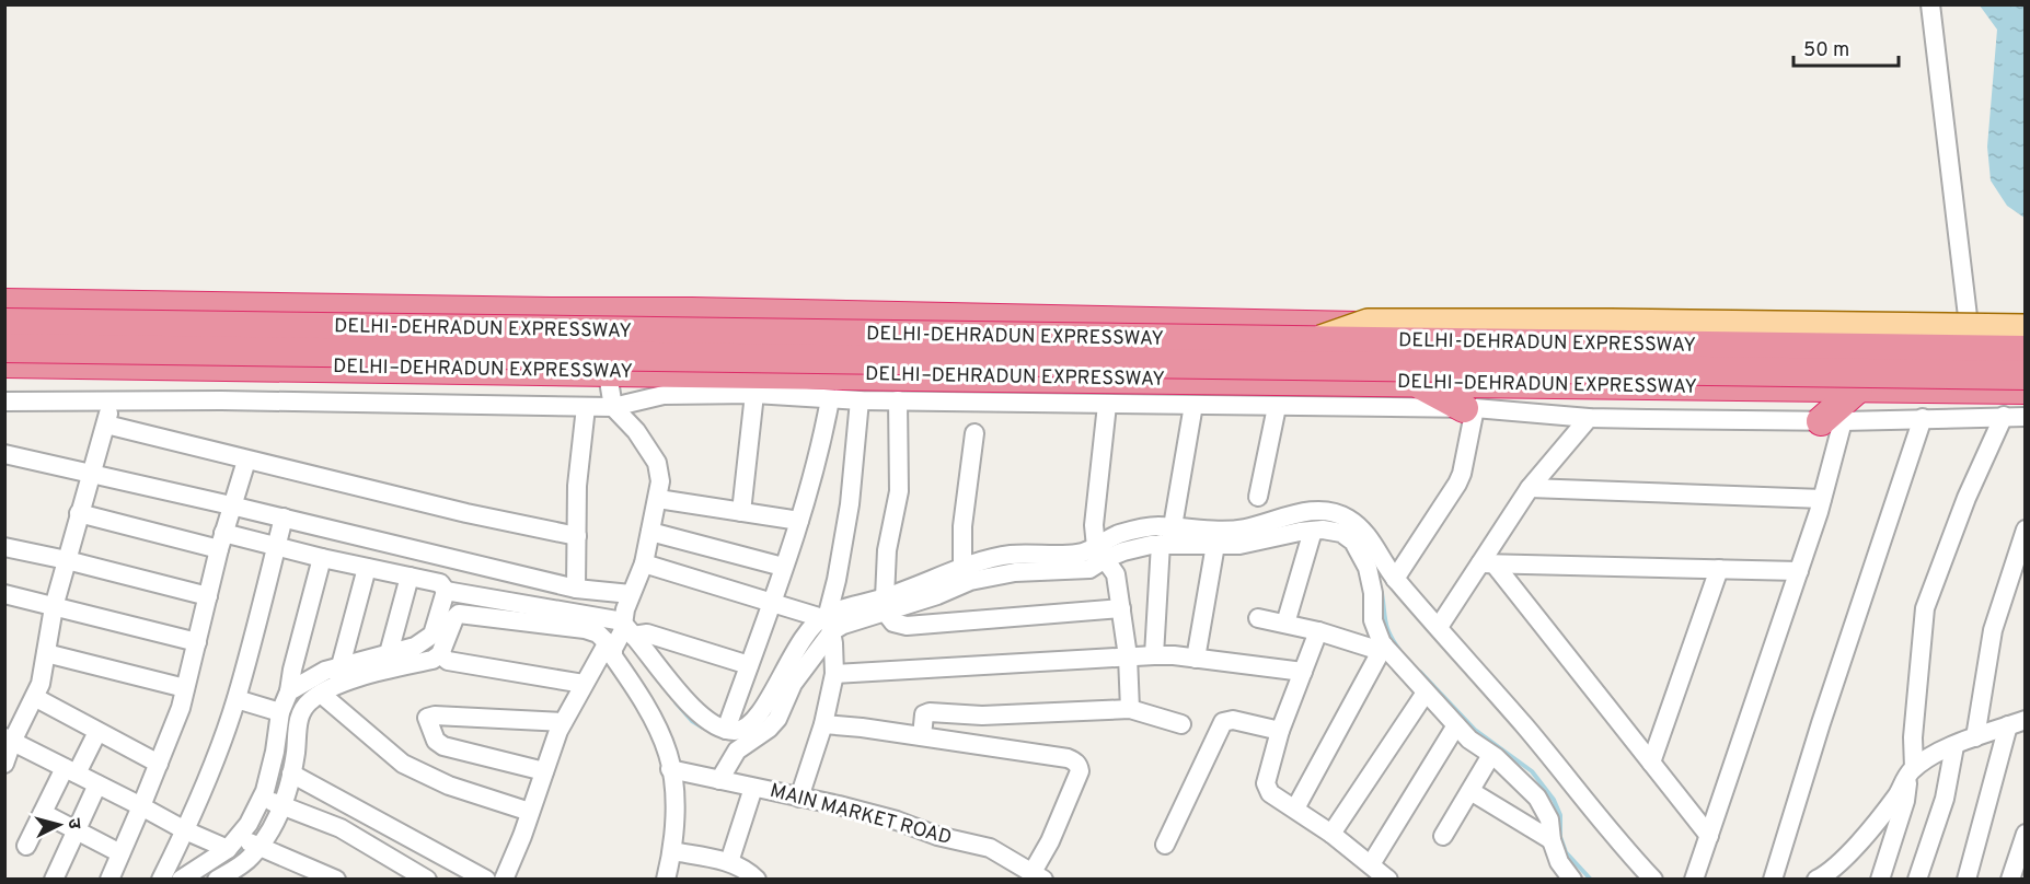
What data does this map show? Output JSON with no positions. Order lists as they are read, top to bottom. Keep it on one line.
{"streets":{"highway":["DELHI-DEHRADUN EXPRESSWAY","DELHI–DEHRADUN EXPRESSWAY"],"street":["MAIN MARKET ROAD"]},"scale_bar":"50 m","north":"right"}
